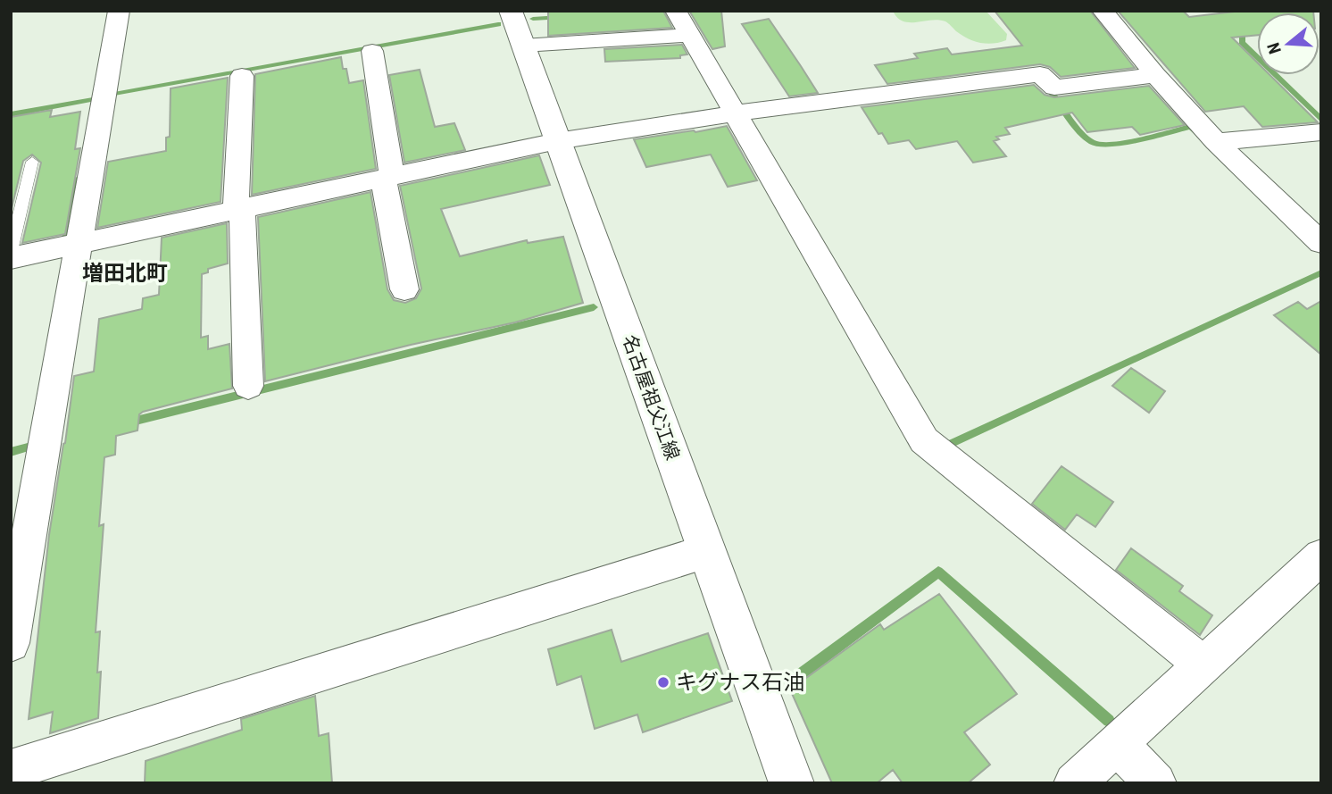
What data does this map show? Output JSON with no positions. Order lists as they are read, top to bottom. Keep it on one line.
{"streets":{"main road":["名古屋祖父江線"]},"districts":["増田北町"],"places":["キグナス石油"],"north":"left"}
